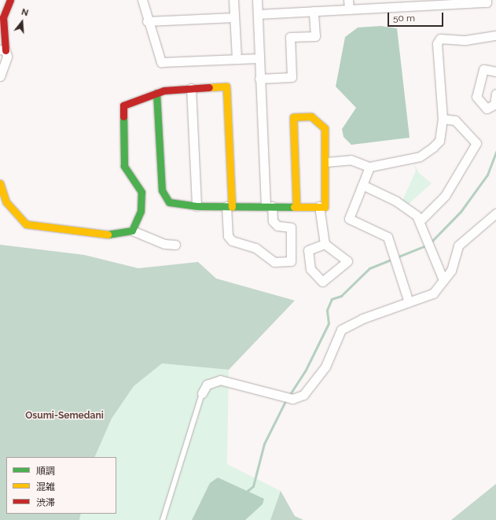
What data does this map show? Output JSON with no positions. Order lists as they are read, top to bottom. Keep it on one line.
{"districts":["Osumi-Semedani"],"legend":["順調","混雑","渋滞"],"scale_bar":"50 m","north":"top"}
